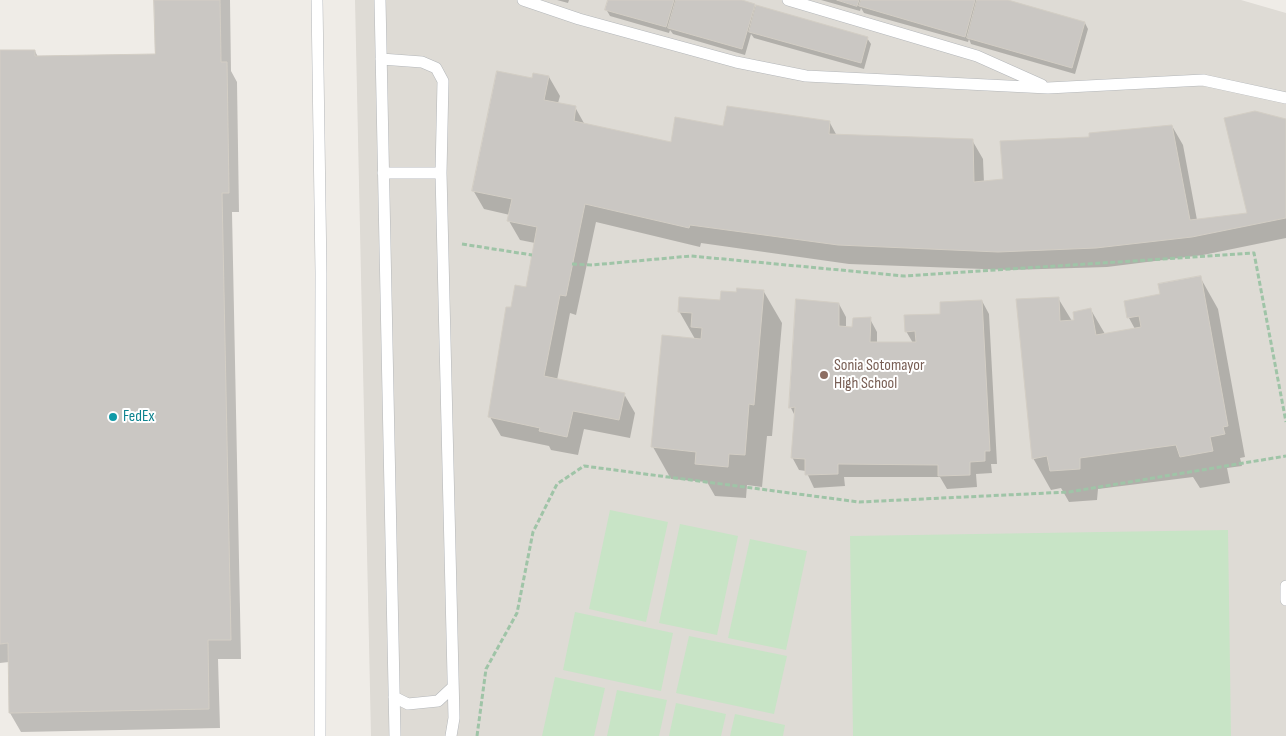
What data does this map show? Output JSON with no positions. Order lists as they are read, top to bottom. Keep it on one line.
{"places":["Sonia Sotomayor High School","FedEx"]}
